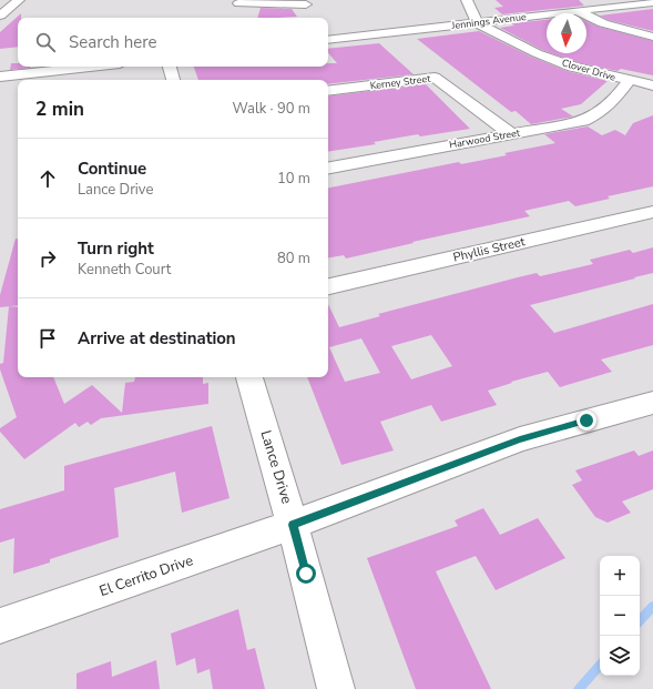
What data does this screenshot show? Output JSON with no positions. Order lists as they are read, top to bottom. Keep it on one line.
{"streets":{"street":["Jennings Avenue","Clover Drive","Kerney Street","Harwood Street","Phyllis Street","Lance Drive","El Cerrito Drive"]},"crossings":[["Jennings Avenue","Clover Drive"],["Clover Drive","Harwood Street"],["Kerney Street","Harwood Street"],["Lance Drive","El Cerrito Drive"]],"north":"bottom","page":{"search":"Search here","heading":["2 min","Walk · 90 m"],"list":[["Continue","Lance Drive","10 m"],["Turn right","Kenneth Court","80 m"],"Arrive at destination"],"map_buttons":["+","−"]}}
